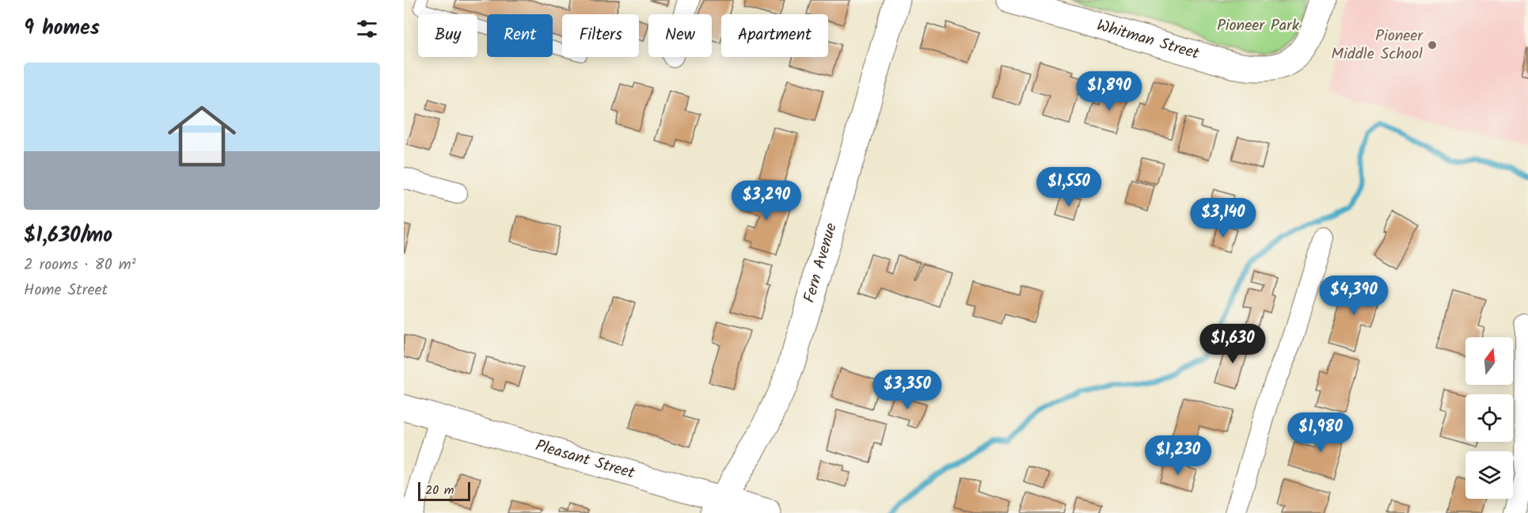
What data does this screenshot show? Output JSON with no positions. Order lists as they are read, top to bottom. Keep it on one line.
{"streets":{"main road":["Whitman Street","Fern Avenue","Pleasant Street"]},"crossings":[["Fern Avenue","Pleasant Street"]],"parks":["Pioneer Park"],"places":["Pioneer Middle School"],"scale_bar":"20 m","north":"top","page":{"heading":"9 homes","chip":["Buy","Rent","Filters","New","Apartment"],"list":[{"name":"$1,630/mo","note":"2 rooms · 80 m² · Home Street"}],"price":["$1,890","$1,550","$3,290","$3,140","$4,390","$1,630","$3,350","$1,980","$1,230"],"scale":"20 m"}}
